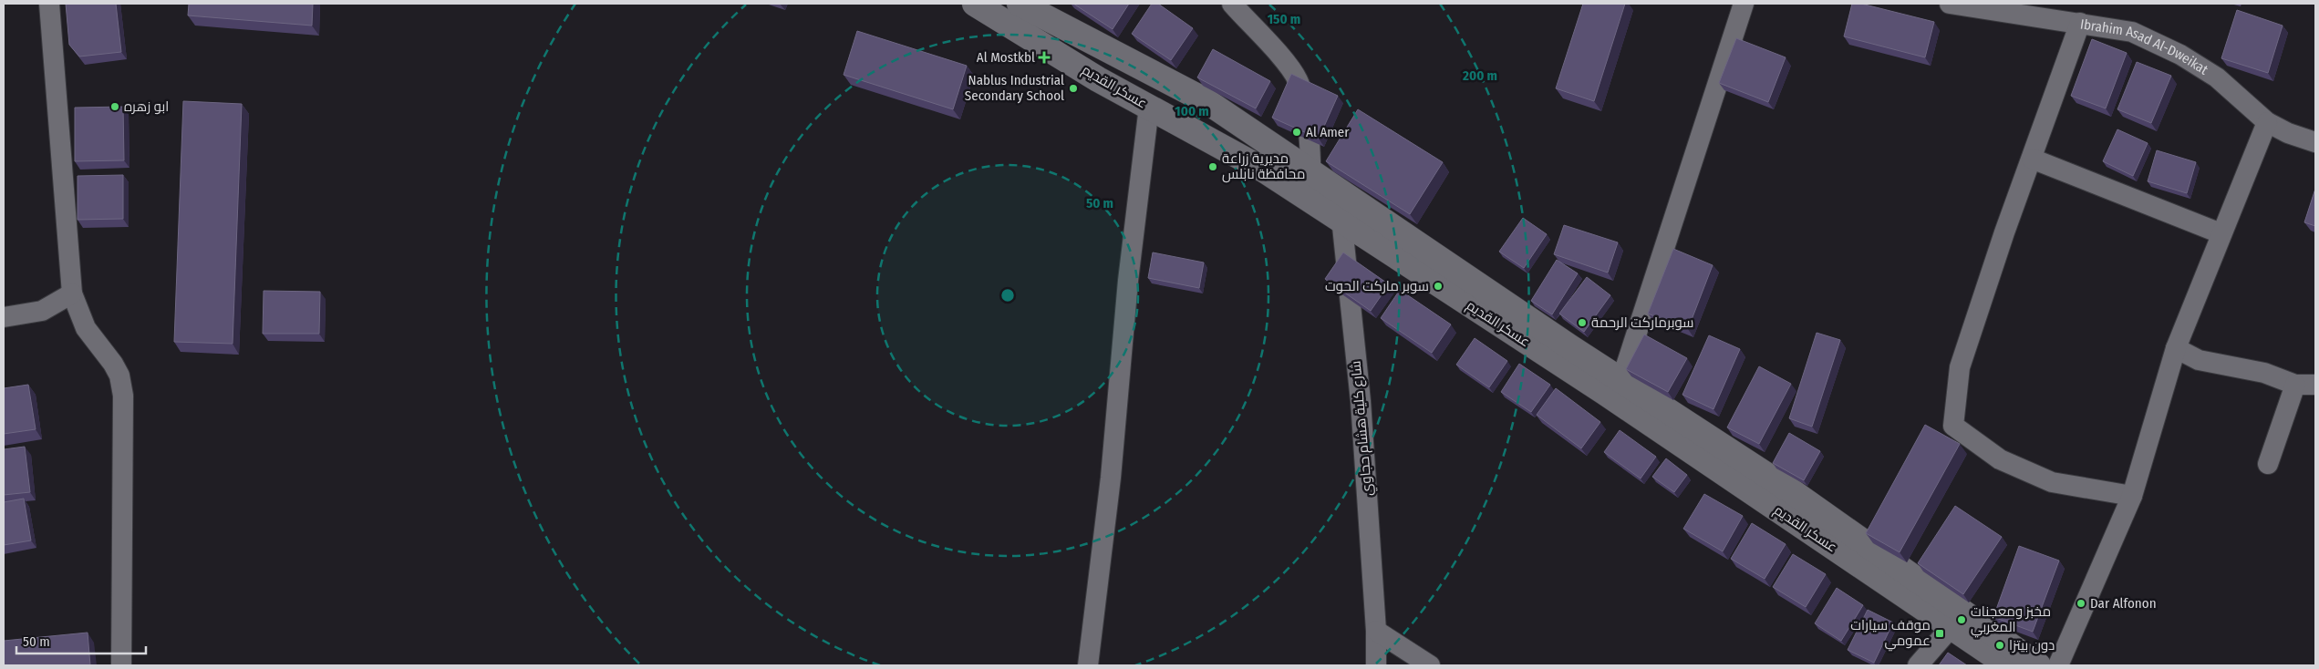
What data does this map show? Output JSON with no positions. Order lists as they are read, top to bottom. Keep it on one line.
{"streets":{"street":["Ibrahim Asad Al-Dweikat","عسكر القديم","شارع كلية هشام حجاوي"]},"crossings":[["عسكر القديم","شارع كلية هشام حجاوي"]],"places":{"health":["Al Mostkbl"],"other":["Nablus Industrial Secondary School","ابو زهره","Al Amer","مديرية زراعة محافظة نابلس","سوبر ماركت الحوت","سوبرماركت الرحمة","Dar Alfonon","مخبز ومعجنات المغربي","دون بيتزا"],"transit":["موقف سيارات عمومي"]},"scale_bar":"50 m","rings":["150 m","200 m","100 m","50 m"]}
